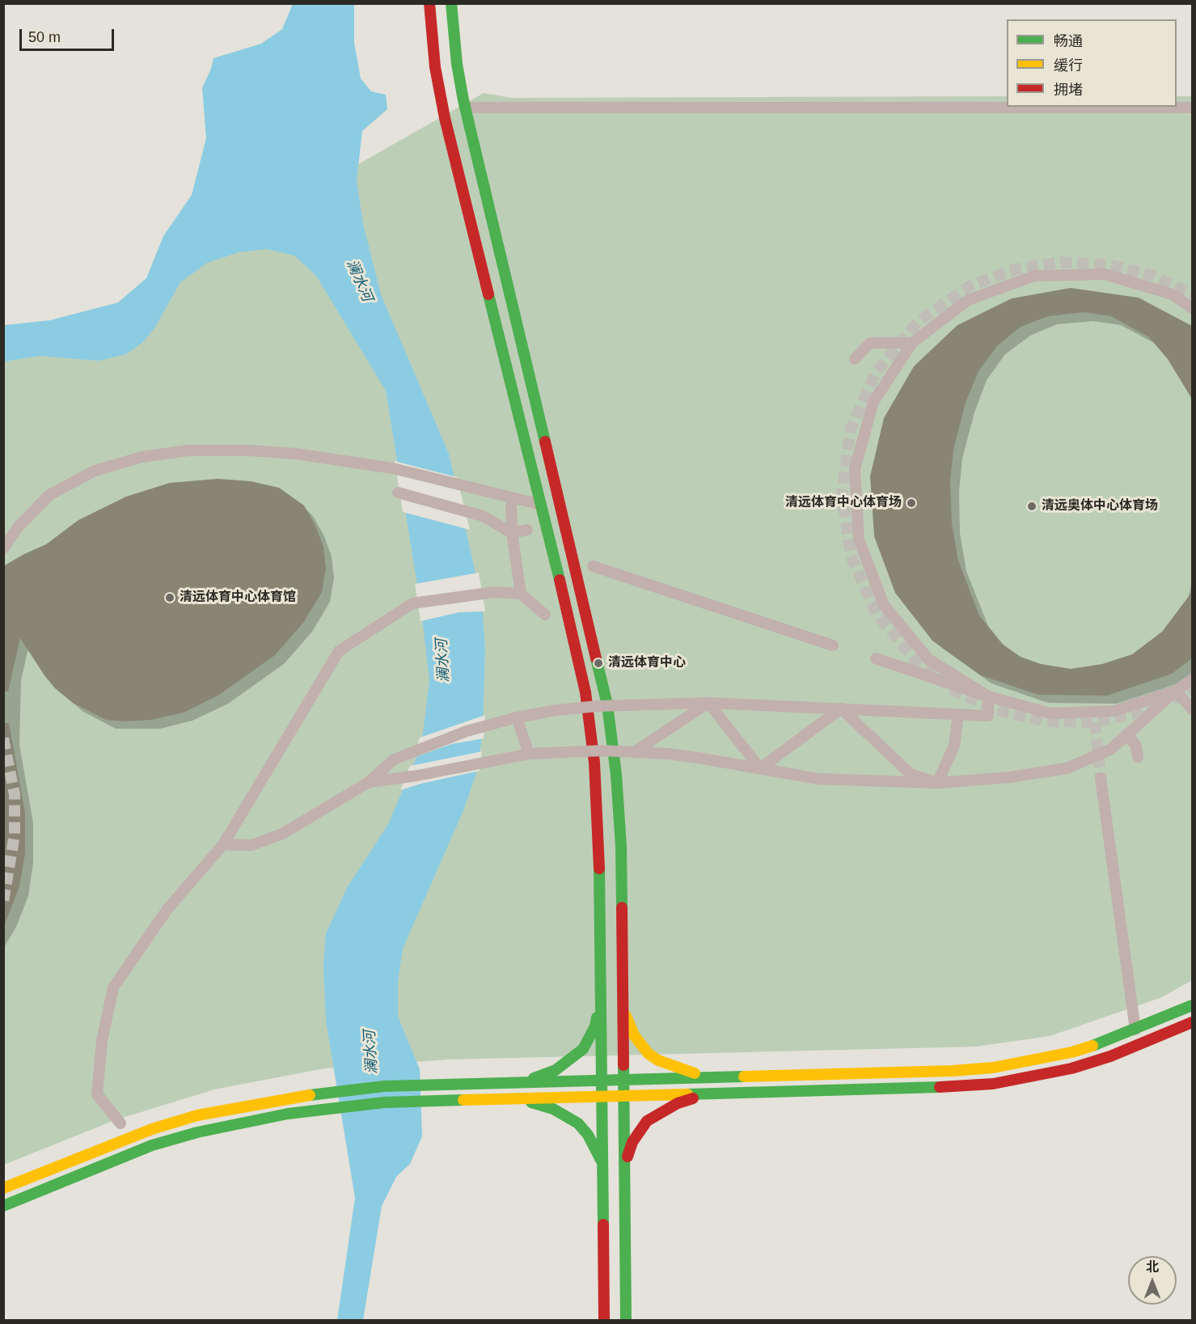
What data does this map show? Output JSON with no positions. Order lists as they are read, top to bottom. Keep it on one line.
{"water":["澜水河"],"places":["清远体育中心体育场","清远奥体中心体育场","清远体育中心体育馆","清远体育中心"],"legend":["畅通","缓行","拥堵"],"scale_bar":"50 m","north":"top"}
